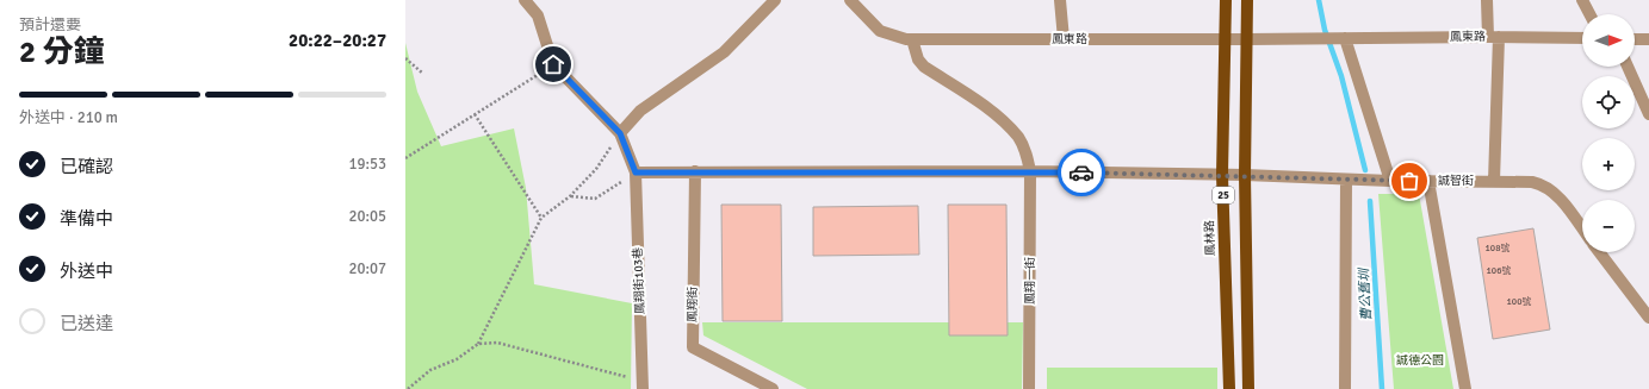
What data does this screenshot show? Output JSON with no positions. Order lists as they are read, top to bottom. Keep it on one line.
{"streets":{"main road":["25","鳳林路"],"street":["鳳東路","誠智街","鳳翔街103巷","鳳翔一街","鳳翔街"]},"crossings":[["鳳東路","25"],["鳳東路","鳳林路"],["鳳東路","鳳翔一街"],["誠智街","25"],["誠智街","鳳林路"],["誠智街","鳳翔街103巷"],["誠智街","鳳翔一街"],["誠智街","鳳翔街"]],"water":["曹公舊圳"],"parks":["誠德公園"],"house_numbers":["108號","106號","100號"],"north":"right","page":{"heading":["2 分鐘","預計還要","20:22–20:27"],"map_buttons":["+","−"],"bar":"外送中 · 210 m","list":[["已確認","19:53"],["準備中","20:05"],["外送中","20:07"],"已送達"]}}
